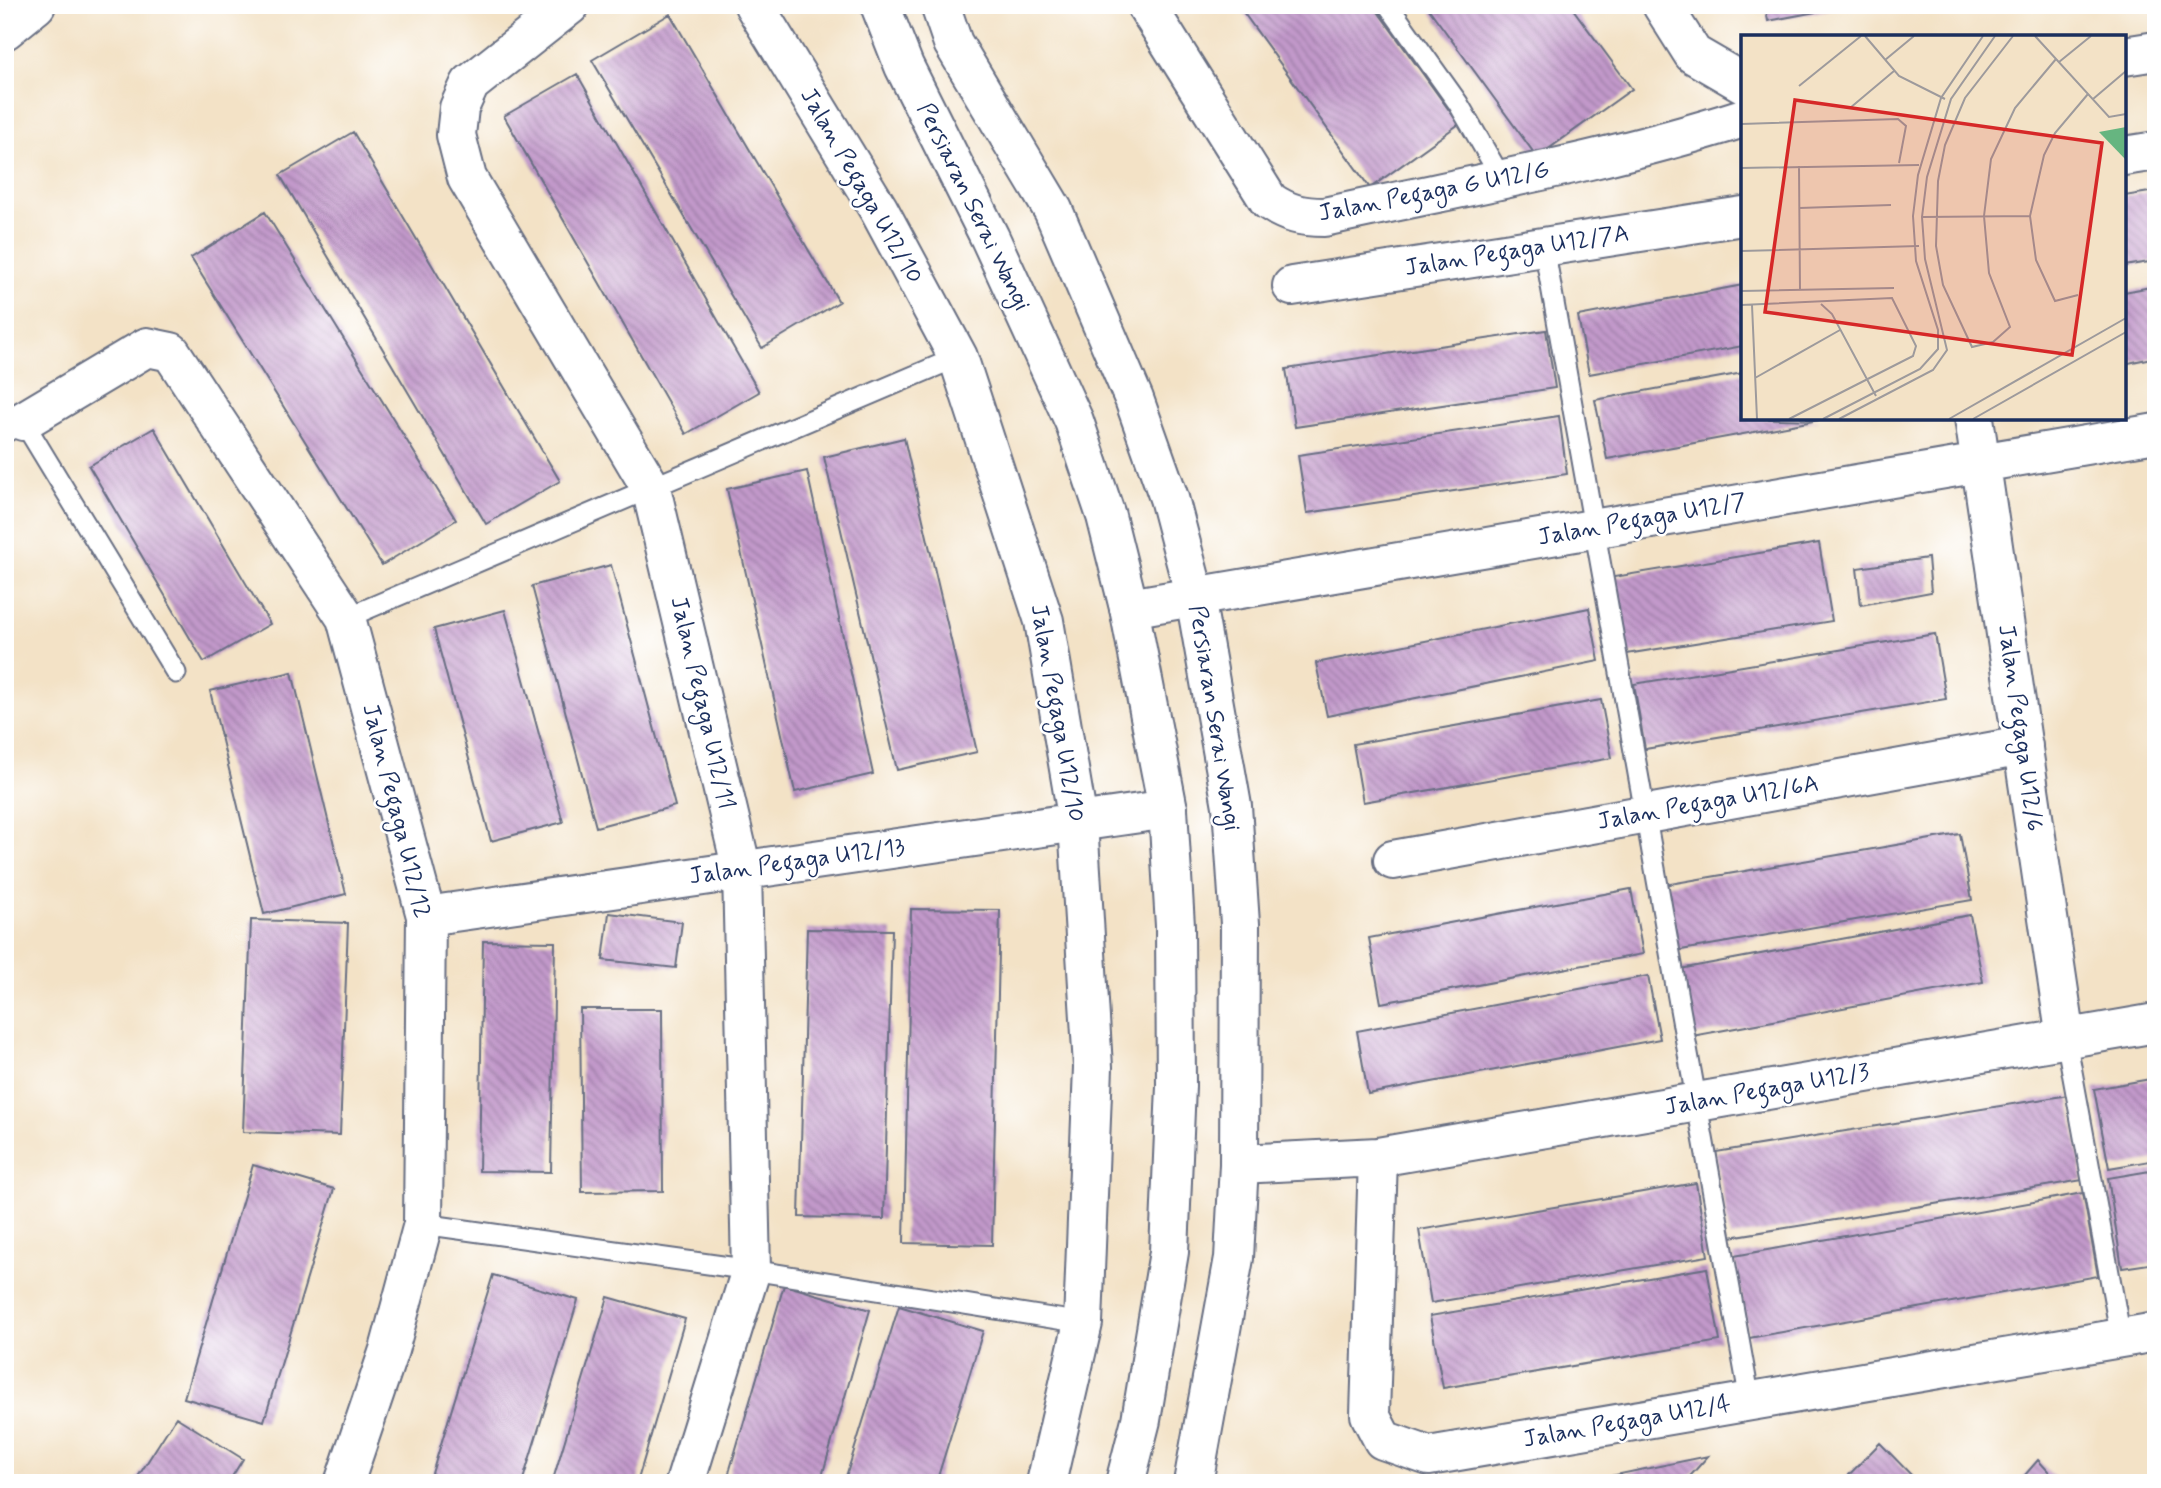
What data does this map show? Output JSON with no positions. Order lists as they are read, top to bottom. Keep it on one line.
{"streets":{"main road":["Jalan Pegaga U12/10","Jalan Pegaga G U12/G","Persiaran Serai Wangi","Jalan Pegaga U12/7A","Jalan Pegaga U12/7","Jalan Pegaga U12/11","Jalan Pegaga U12/6","Jalan Pegaga U12/6A","Jalan Pegaga U12/12","Jalan Pegaga U12/13","Jalan Pegaga U12/3","Jalan Pegaga U12/4"]},"crossings":[["Jalan Pegaga U12/10","Jalan Pegaga U12/13"],["Persiaran Serai Wangi","Jalan Pegaga U12/7"],["Persiaran Serai Wangi","Jalan Pegaga U12/13"],["Persiaran Serai Wangi","Jalan Pegaga U12/3"],["Jalan Pegaga U12/7","Jalan Pegaga U12/6"],["Jalan Pegaga U12/11","Jalan Pegaga U12/13"],["Jalan Pegaga U12/6","Jalan Pegaga U12/6A"],["Jalan Pegaga U12/6","Jalan Pegaga U12/3"],["Jalan Pegaga U12/12","Jalan Pegaga U12/13"],["Jalan Pegaga U12/3","Jalan Pegaga U12/4"]]}
